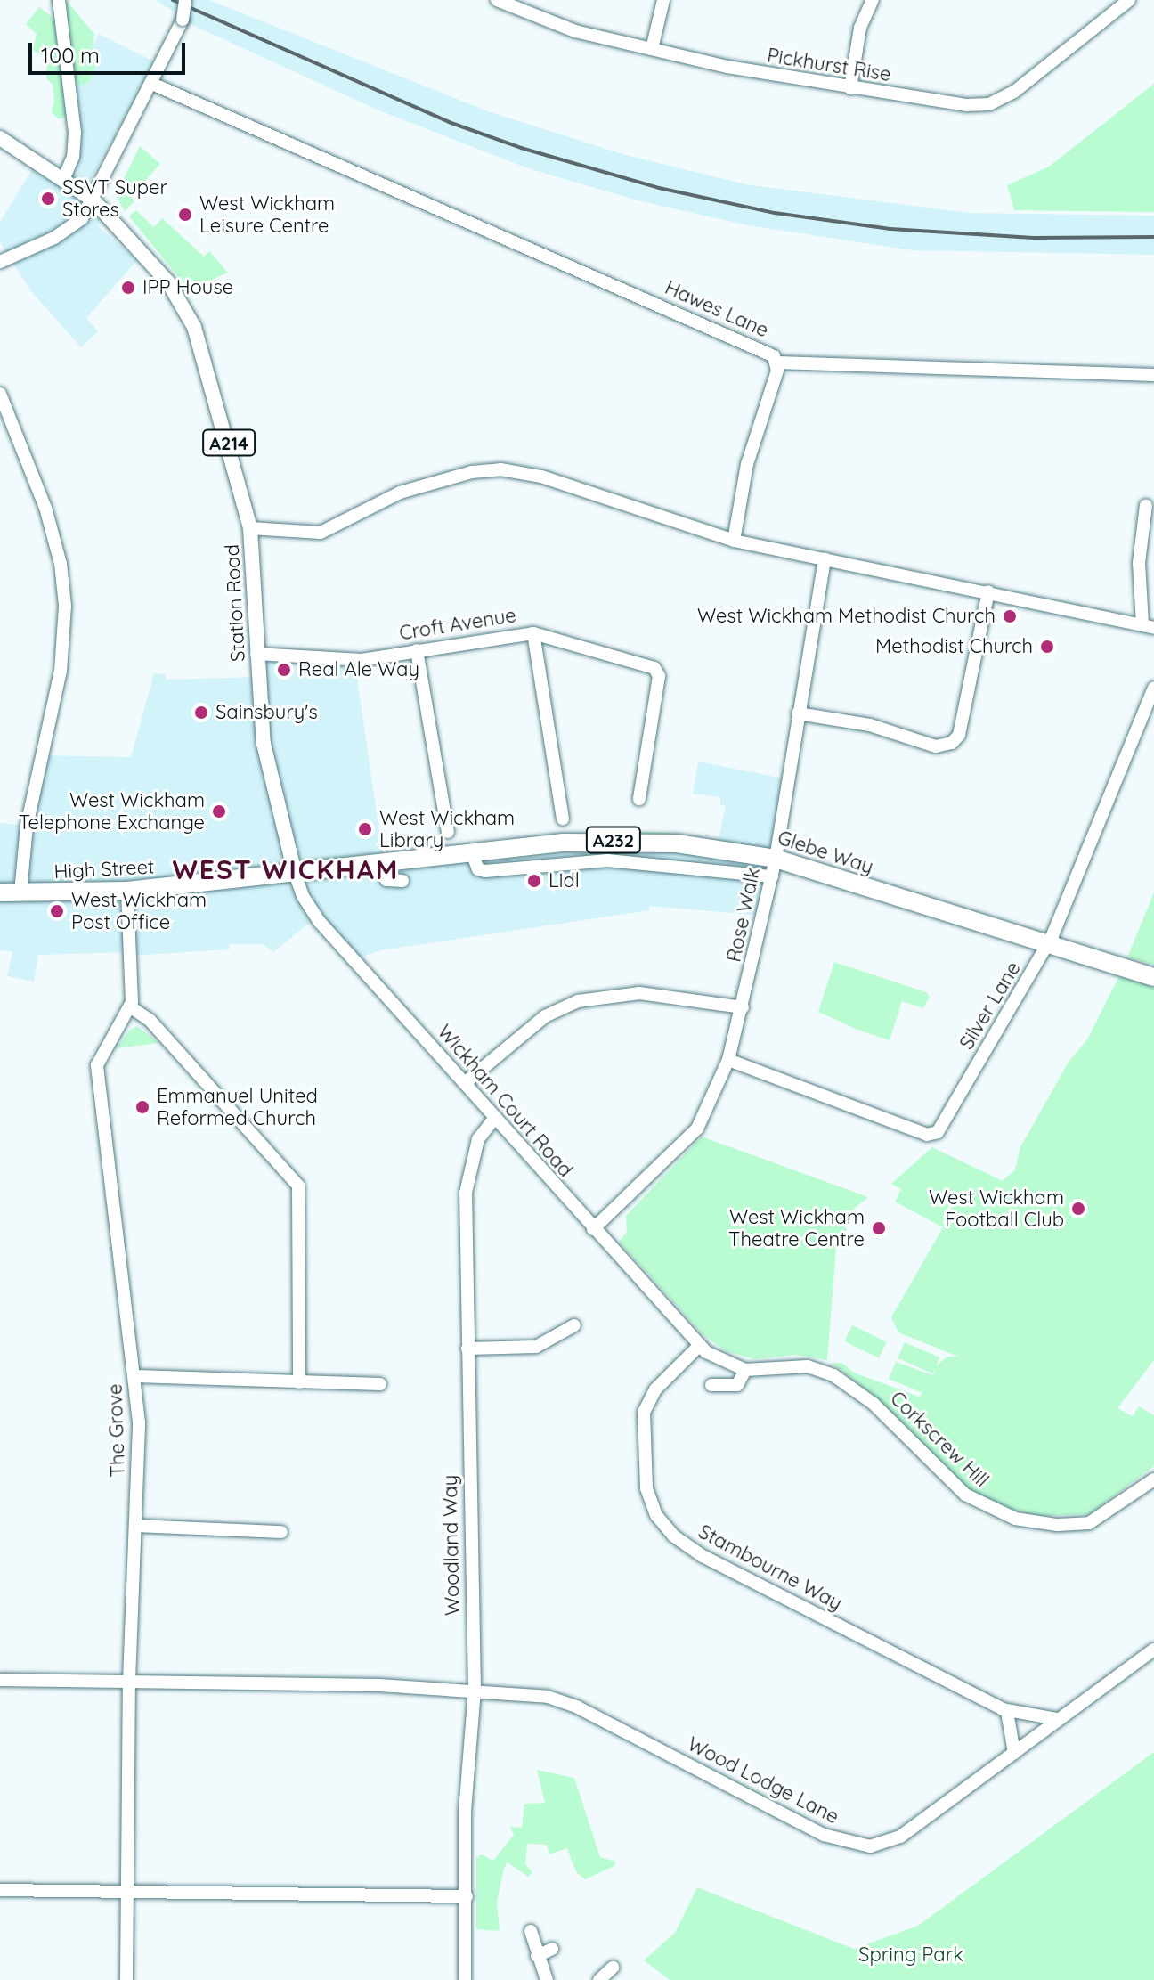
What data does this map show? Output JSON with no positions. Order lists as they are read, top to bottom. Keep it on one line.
{"streets":{"highway":["A232","Glebe Way","High Street"],"main road":["A214","Station Road"],"street":["Pickhurst Rise","Hawes Lane","Croft Avenue","Rose Walk","Silver Lane","Wickham Court Road","The Grove","Corkscrew Hill","Woodland Way","Stambourne Way","Wood Lodge Lane"]},"crossings":[["A214","Station Road"],["Station Road","Croft Avenue"],["Station Road","Glebe Way"],["Station Road","High Street"],["Station Road","Wickham Court Road"],["Glebe Way","High Street"],["Glebe Way","Rose Walk"],["Glebe Way","Silver Lane"],["Glebe Way","Wickham Court Road"],["High Street","Wickham Court Road"],["Rose Walk","Silver Lane"],["Rose Walk","Wickham Court Road"],["Wickham Court Road","Corkscrew Hill"],["Wickham Court Road","Woodland Way"],["Wickham Court Road","Stambourne Way"],["The Grove","Wood Lodge Lane"],["Corkscrew Hill","Stambourne Way"],["Woodland Way","Wood Lodge Lane"],["Stambourne Way","Wood Lodge Lane"]],"districts":["WEST WICKHAM"],"parks":["Spring Park"],"places":["SSVT Super Stores","West Wickham Leisure Centre","IPP House","West Wickham Methodist Church","Methodist Church","Real Ale Way","Sainsbury's","West Wickham Telephone Exchange","West Wickham Library","Lidl","West Wickham Post Office","Emmanuel United Reformed Church","West Wickham Football Club","West Wickham Theatre Centre"],"scale_bar":"100 m"}
